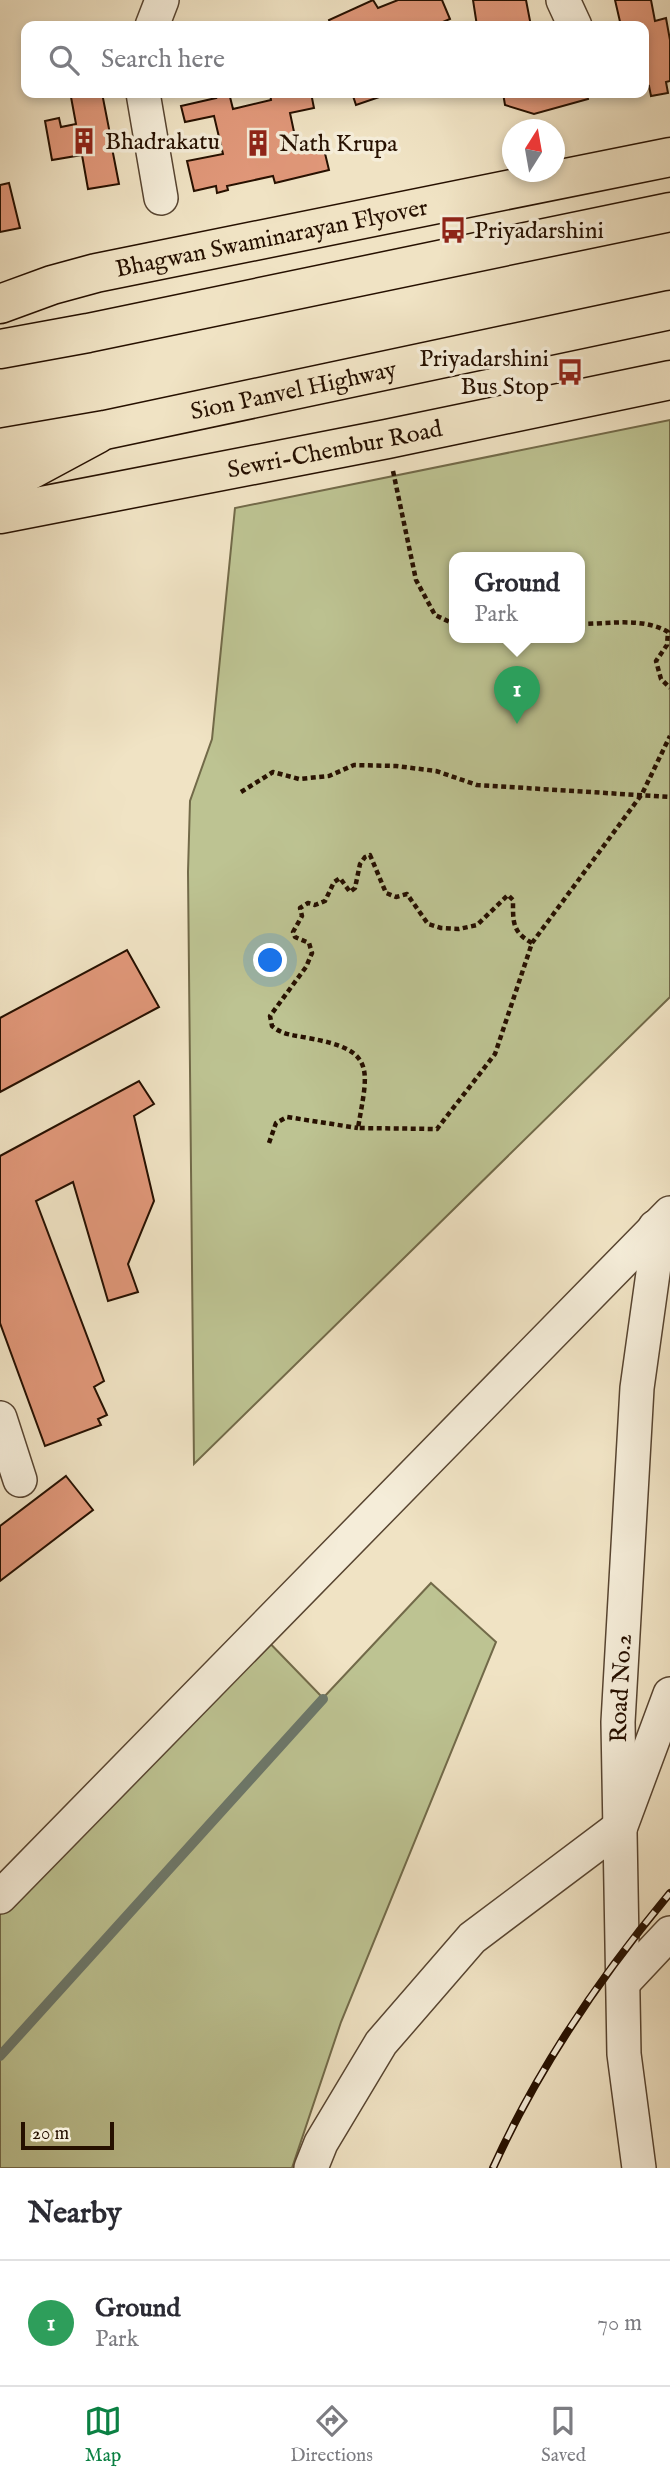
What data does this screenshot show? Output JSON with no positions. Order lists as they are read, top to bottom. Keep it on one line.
{"streets":{"main road":["Bhagwan Swaminarayan Flyover","Sion Panvel Highway","Sewri-Chembur Road"],"street":["Road No.2"]},"places":{"building":["Bhadrakatu","Nath Krupa"],"bus stop":["Priyadarshini","Priyadarshini Bus Stop"]},"scale_bar":"20 m","north":"top","page":{"search":"Search here","popup":["Ground","Park"],"pins":"1","scale":"20 m","heading":"Nearby","list":[{"mark":"1","name":"Ground","note":"Park","value":"70 m"}],"nav":["Map","Directions","Saved"]}}
